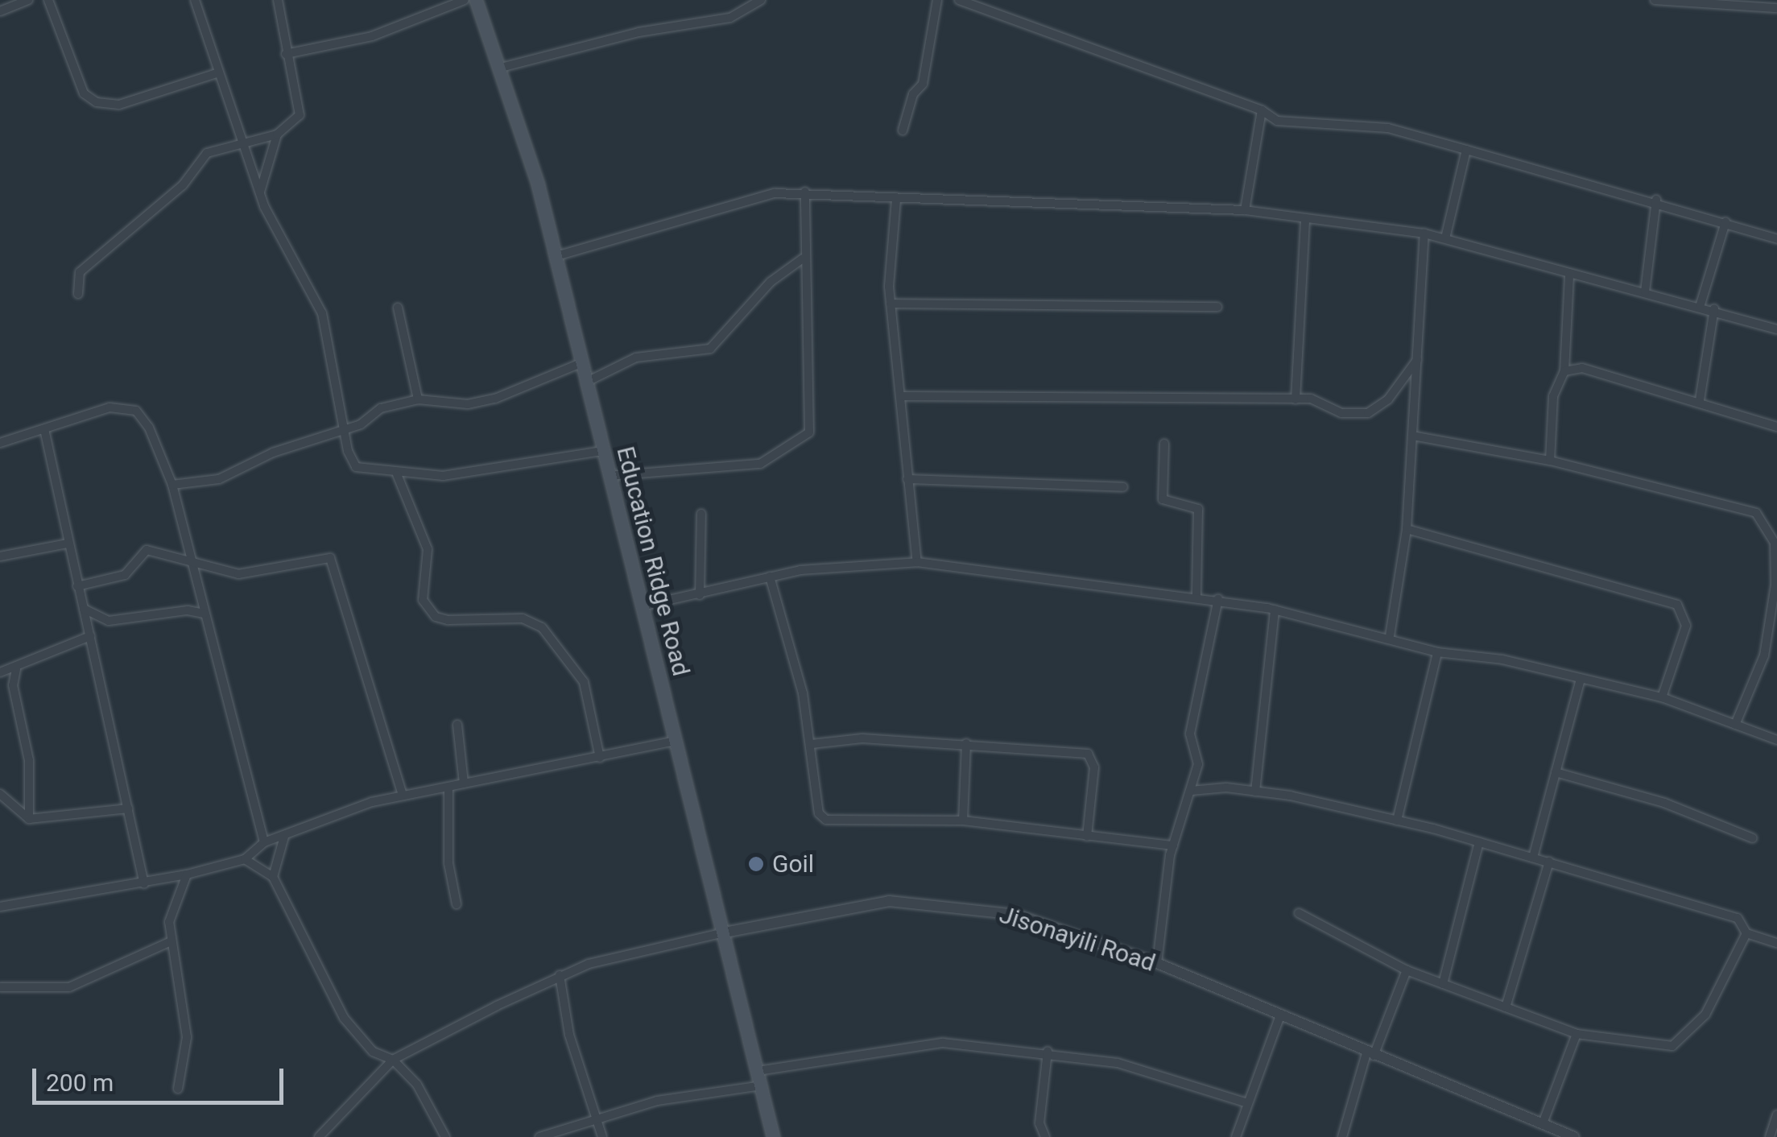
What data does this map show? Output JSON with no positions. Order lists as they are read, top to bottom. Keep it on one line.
{"streets":{"main road":["Education Ridge Road"],"street":["Jisonayili Road"]},"crossings":[["Education Ridge Road","Jisonayili Road"]],"places":["Goil"],"scale_bar":"200 m"}
